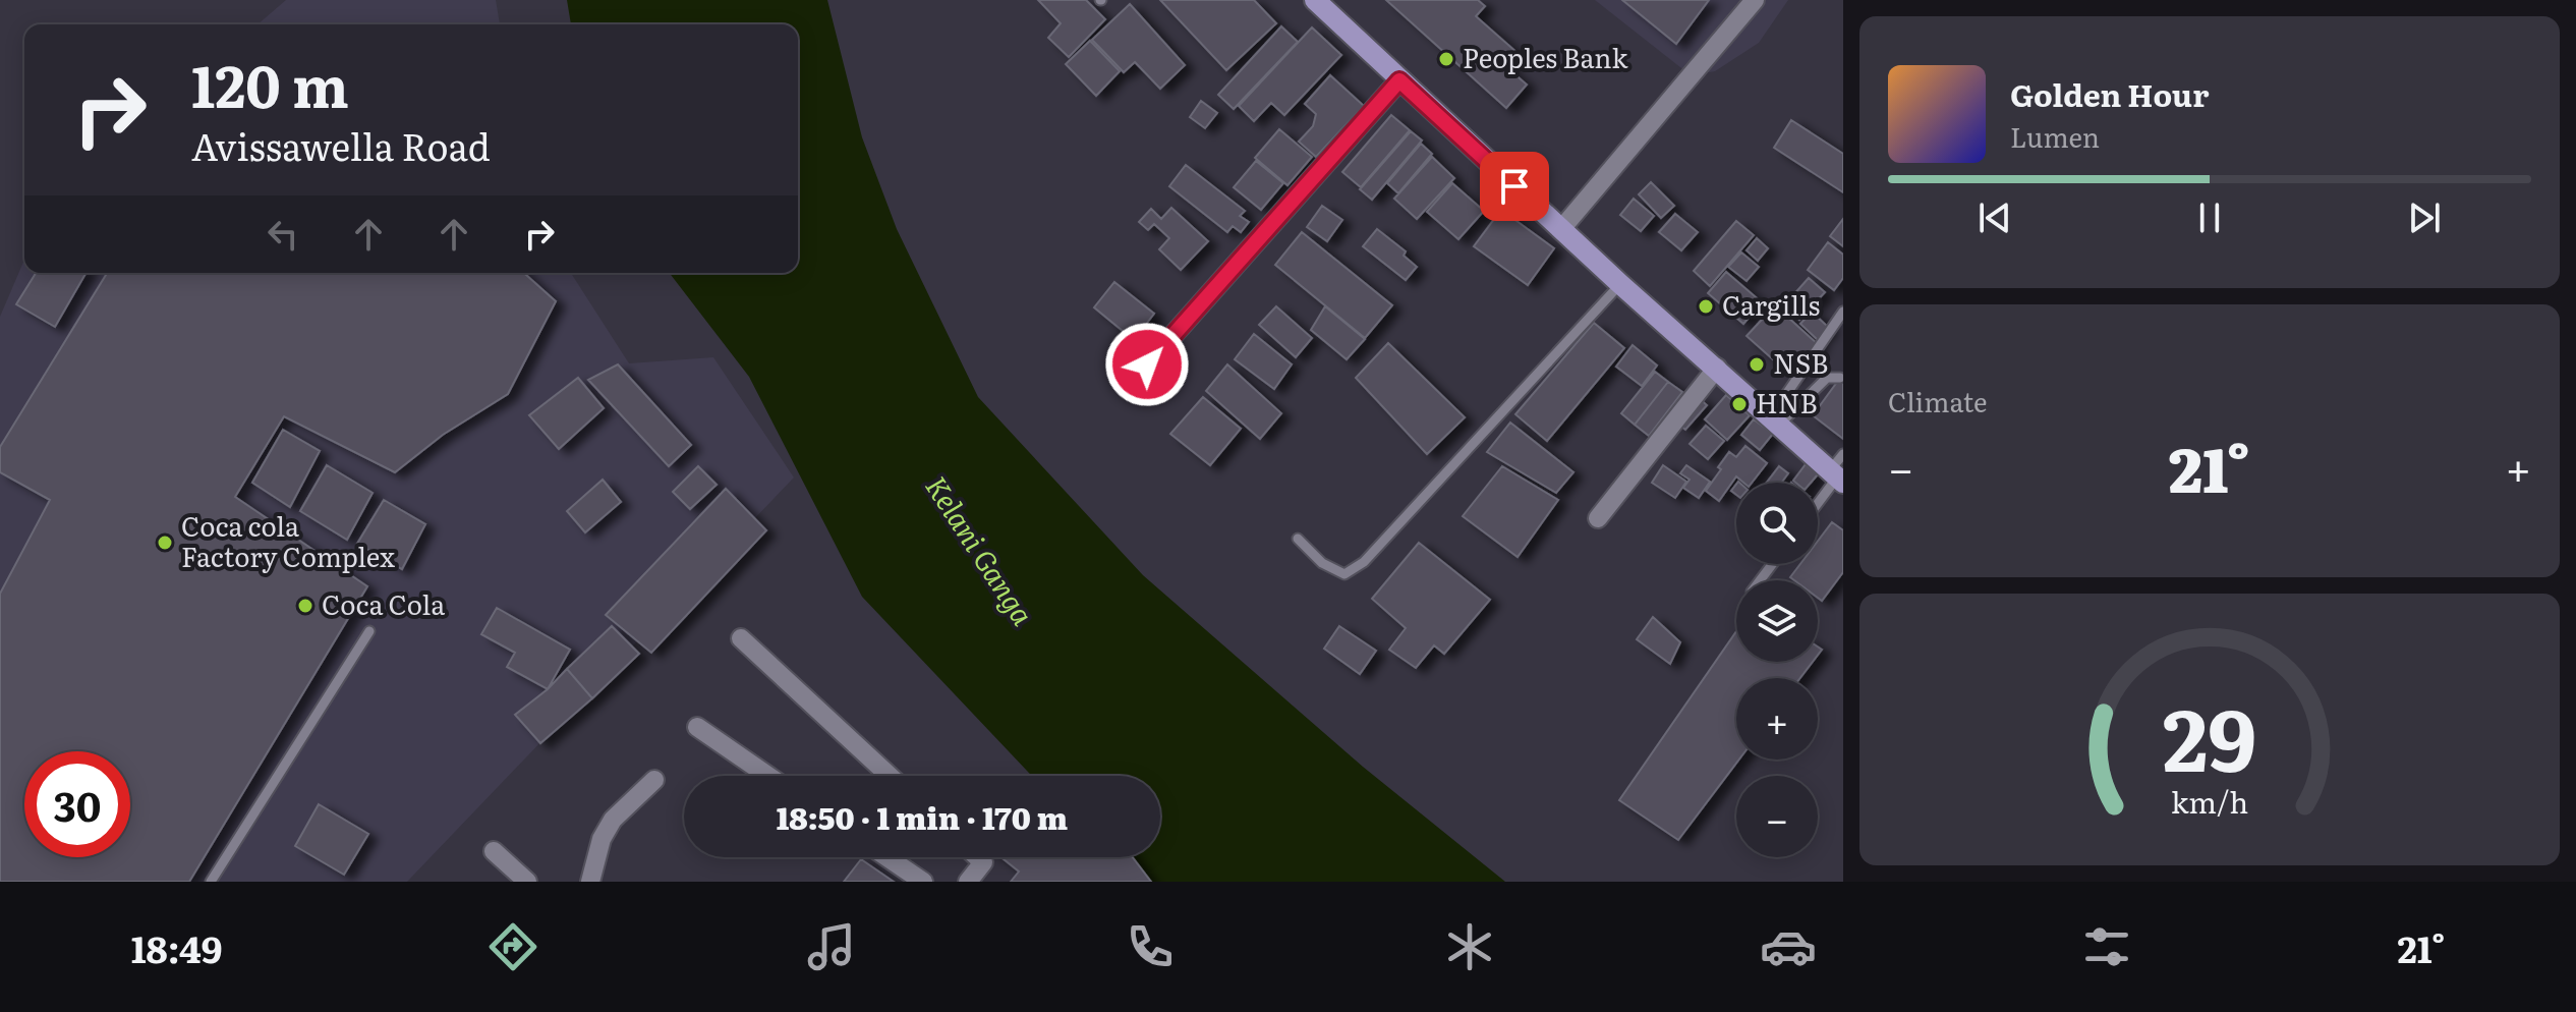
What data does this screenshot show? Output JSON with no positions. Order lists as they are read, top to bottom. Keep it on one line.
{"water":["Kelani Ganga"],"places":["Peoples Bank","Cargills","NSB","HNB","Coca cola Factory Complex","Coca Cola"],"page":{"turn":["120 m","Avissawella Road"],"song":["Golden Hour","Lumen"],"tile":"Climate","heat":["−","21°","+"],"map_buttons":["+","−"],"limit":"30","trip":"18:50 · 1 min · 170 m","tabs":["18:49","21°"],"gauge":["29","km/h"]}}
